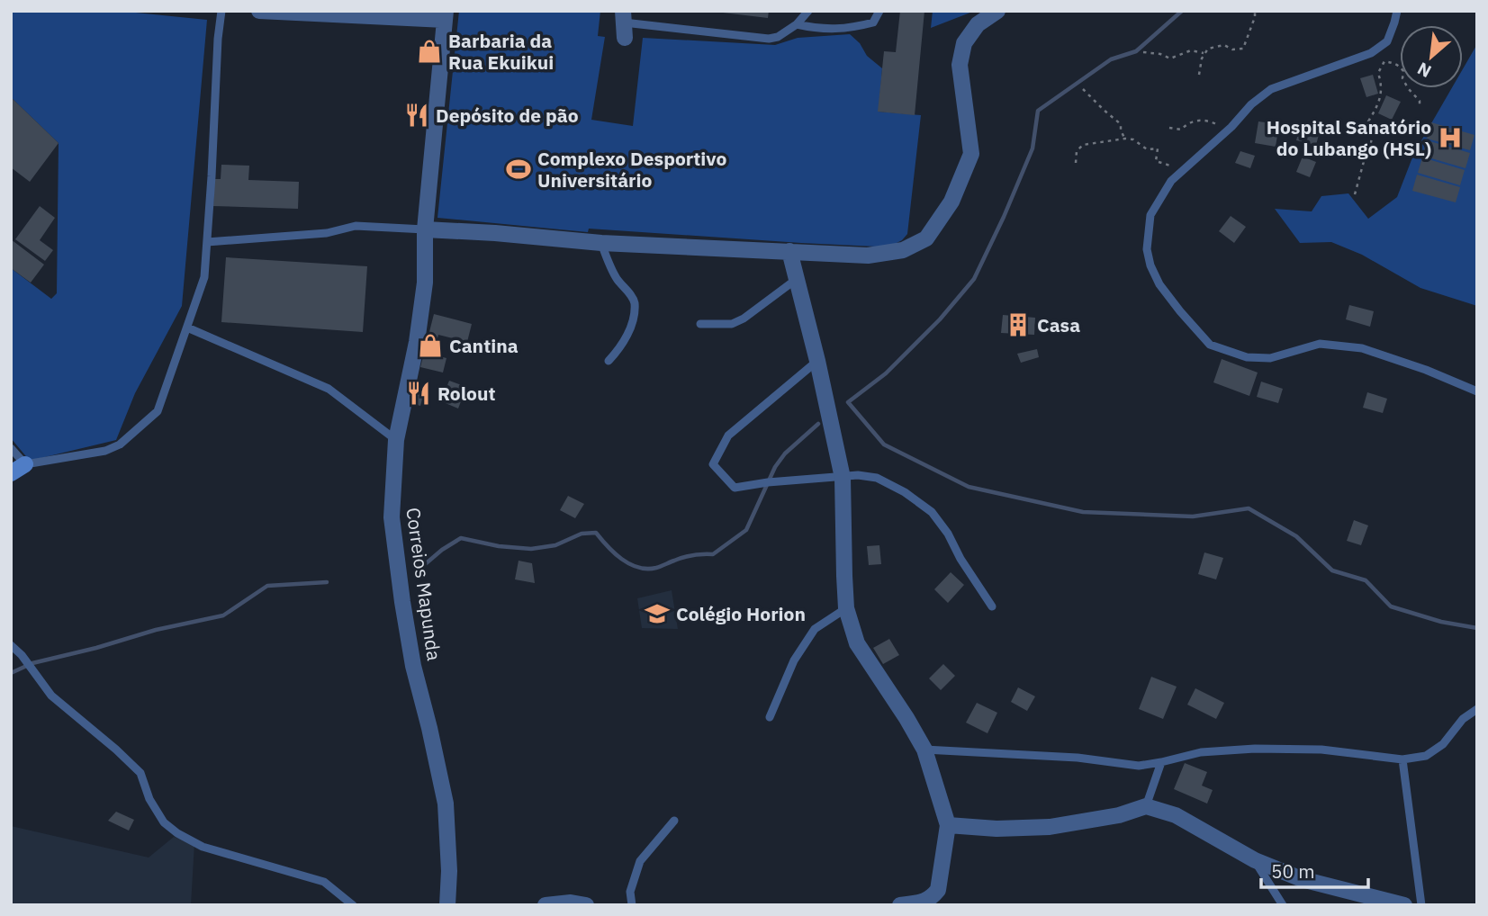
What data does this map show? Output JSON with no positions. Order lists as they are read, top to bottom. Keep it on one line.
{"streets":{"street":["Correios Mapunda"]},"places":{"shop":["Barbaria da Rua Ekuikui","Cantina"],"restaurant":["Depósito de pão","Rolout"],"hospital":["Hospital Sanatório do Lubango (HSL)"],"sports":["Complexo Desportivo Universitário"],"building":["Casa"],"school or university":["Colégio Horion"]},"scale_bar":"50 m","north":"bottom left"}
